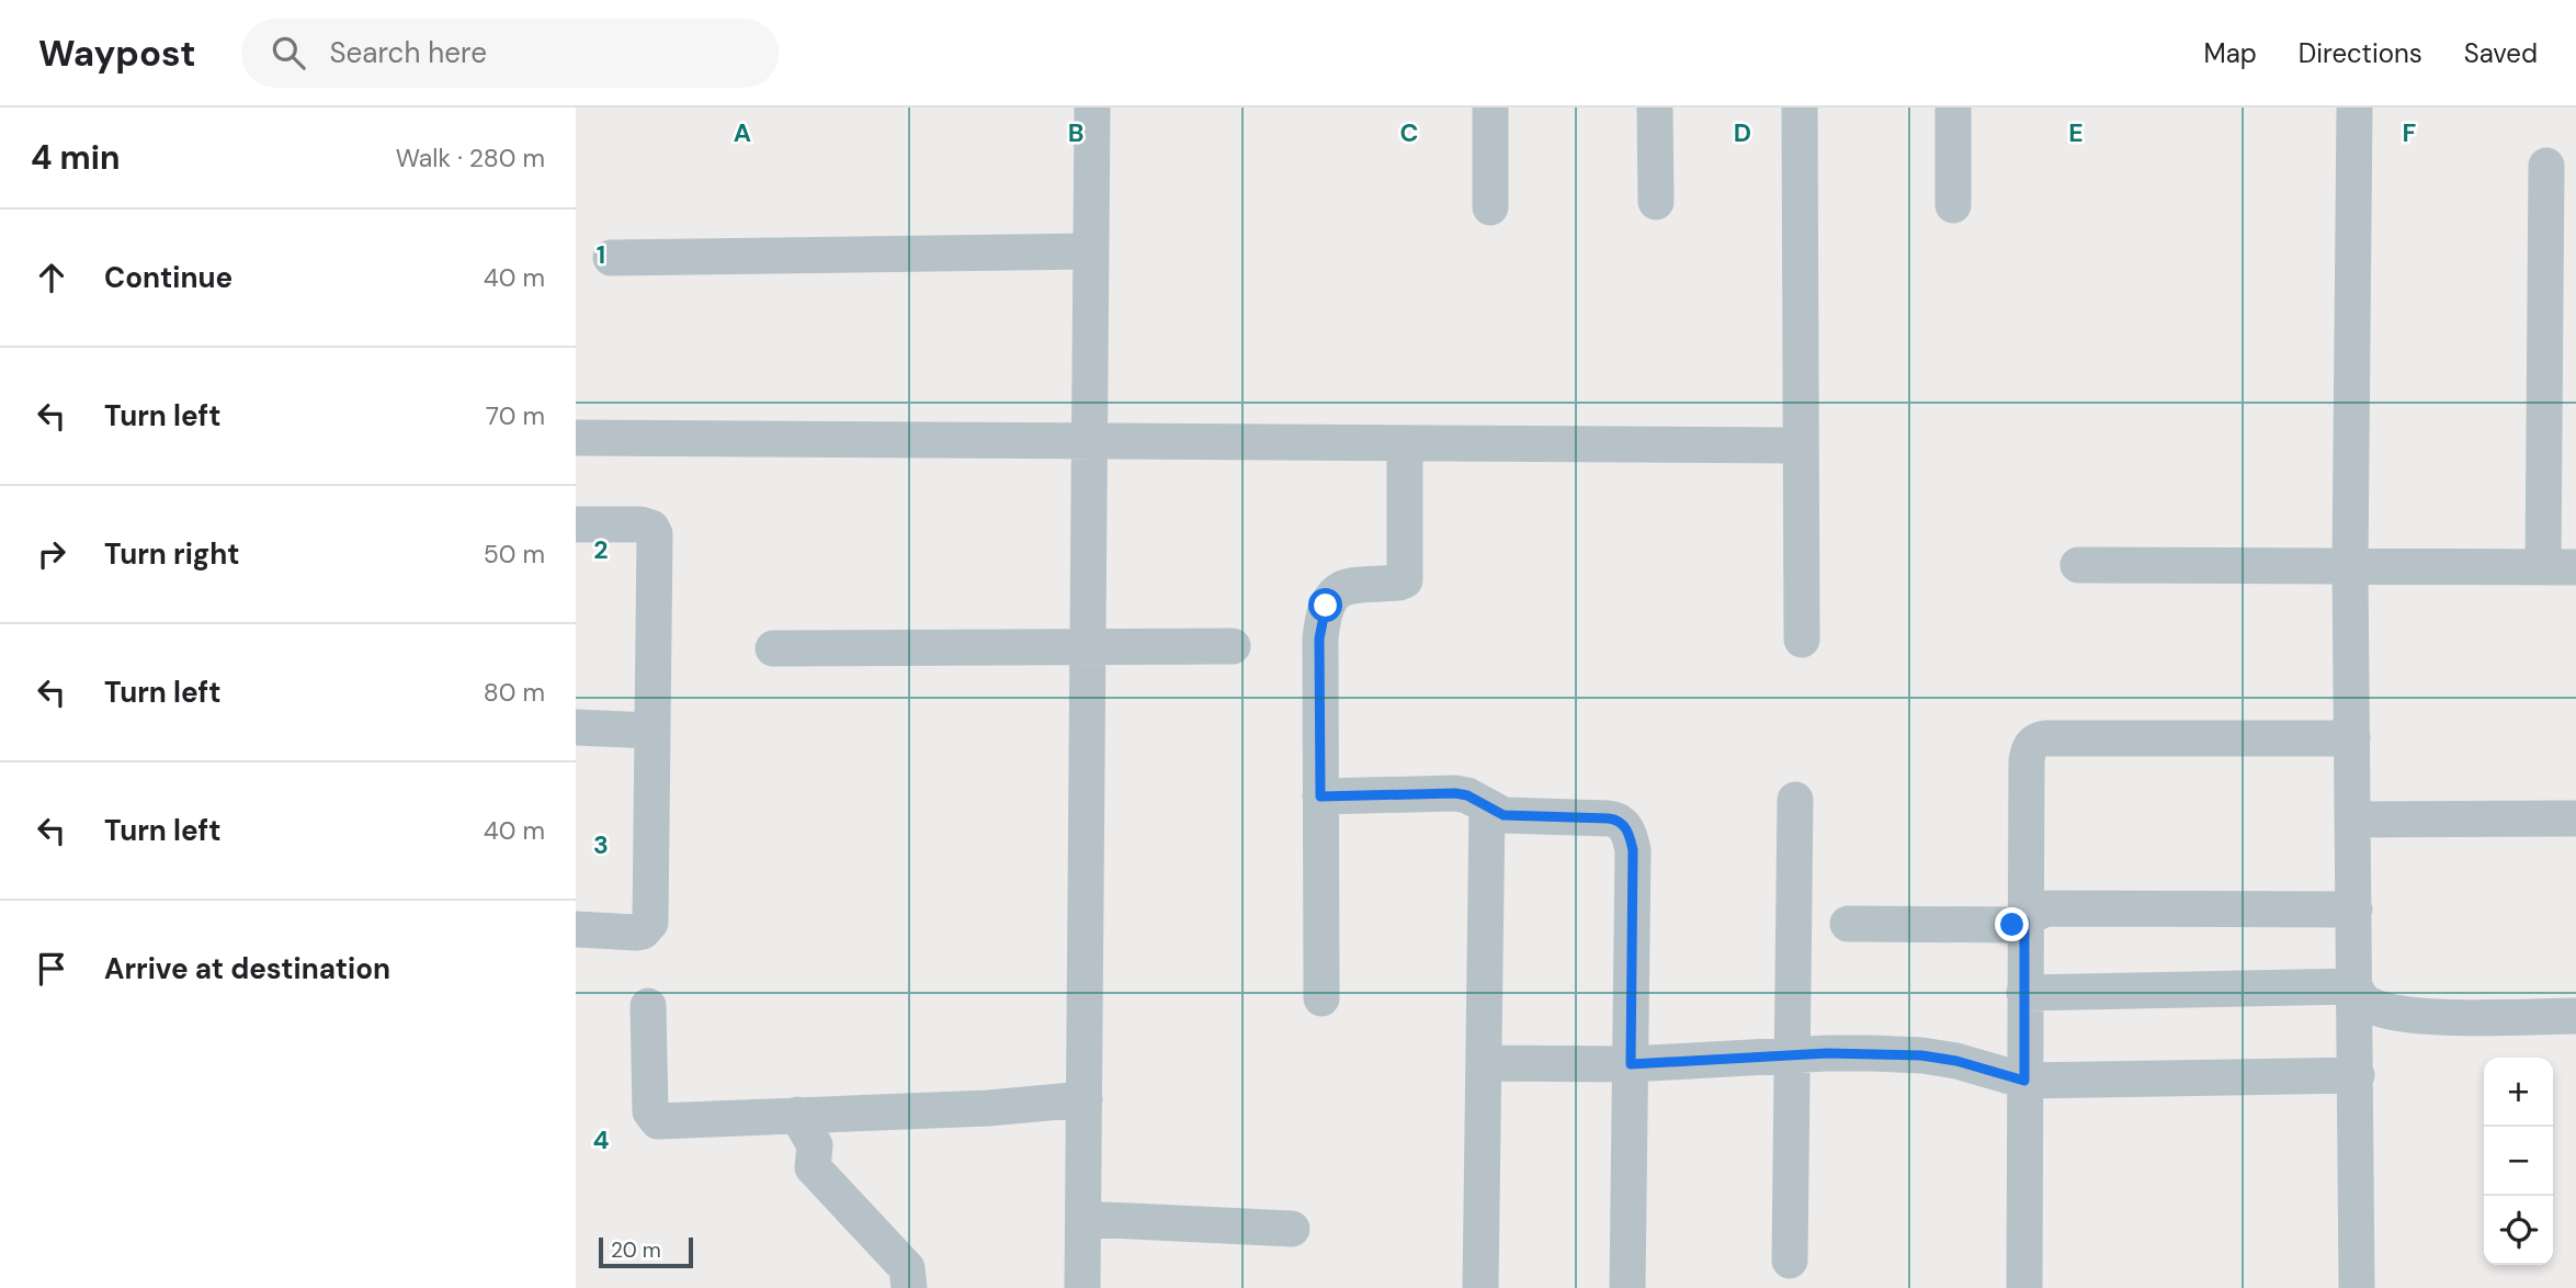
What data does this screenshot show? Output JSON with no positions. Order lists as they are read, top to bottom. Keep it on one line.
{"scale_bar":"20 m","page":{"header":"Waypost","search":"Search here","nav":["Map","Directions","Saved"],"heading":["4 min","Walk · 280 m"],"list":[["Continue","40 m"],["Turn left","70 m"],["Turn right","50 m"],["Turn left","80 m"],["Turn left","40 m"],"Arrive at destination"],"map_buttons":["+","−"],"scale":"20 m"},"grid":{"columns":["A","B","C","D","E","F"],"rows":["1","2","3","4"]}}
